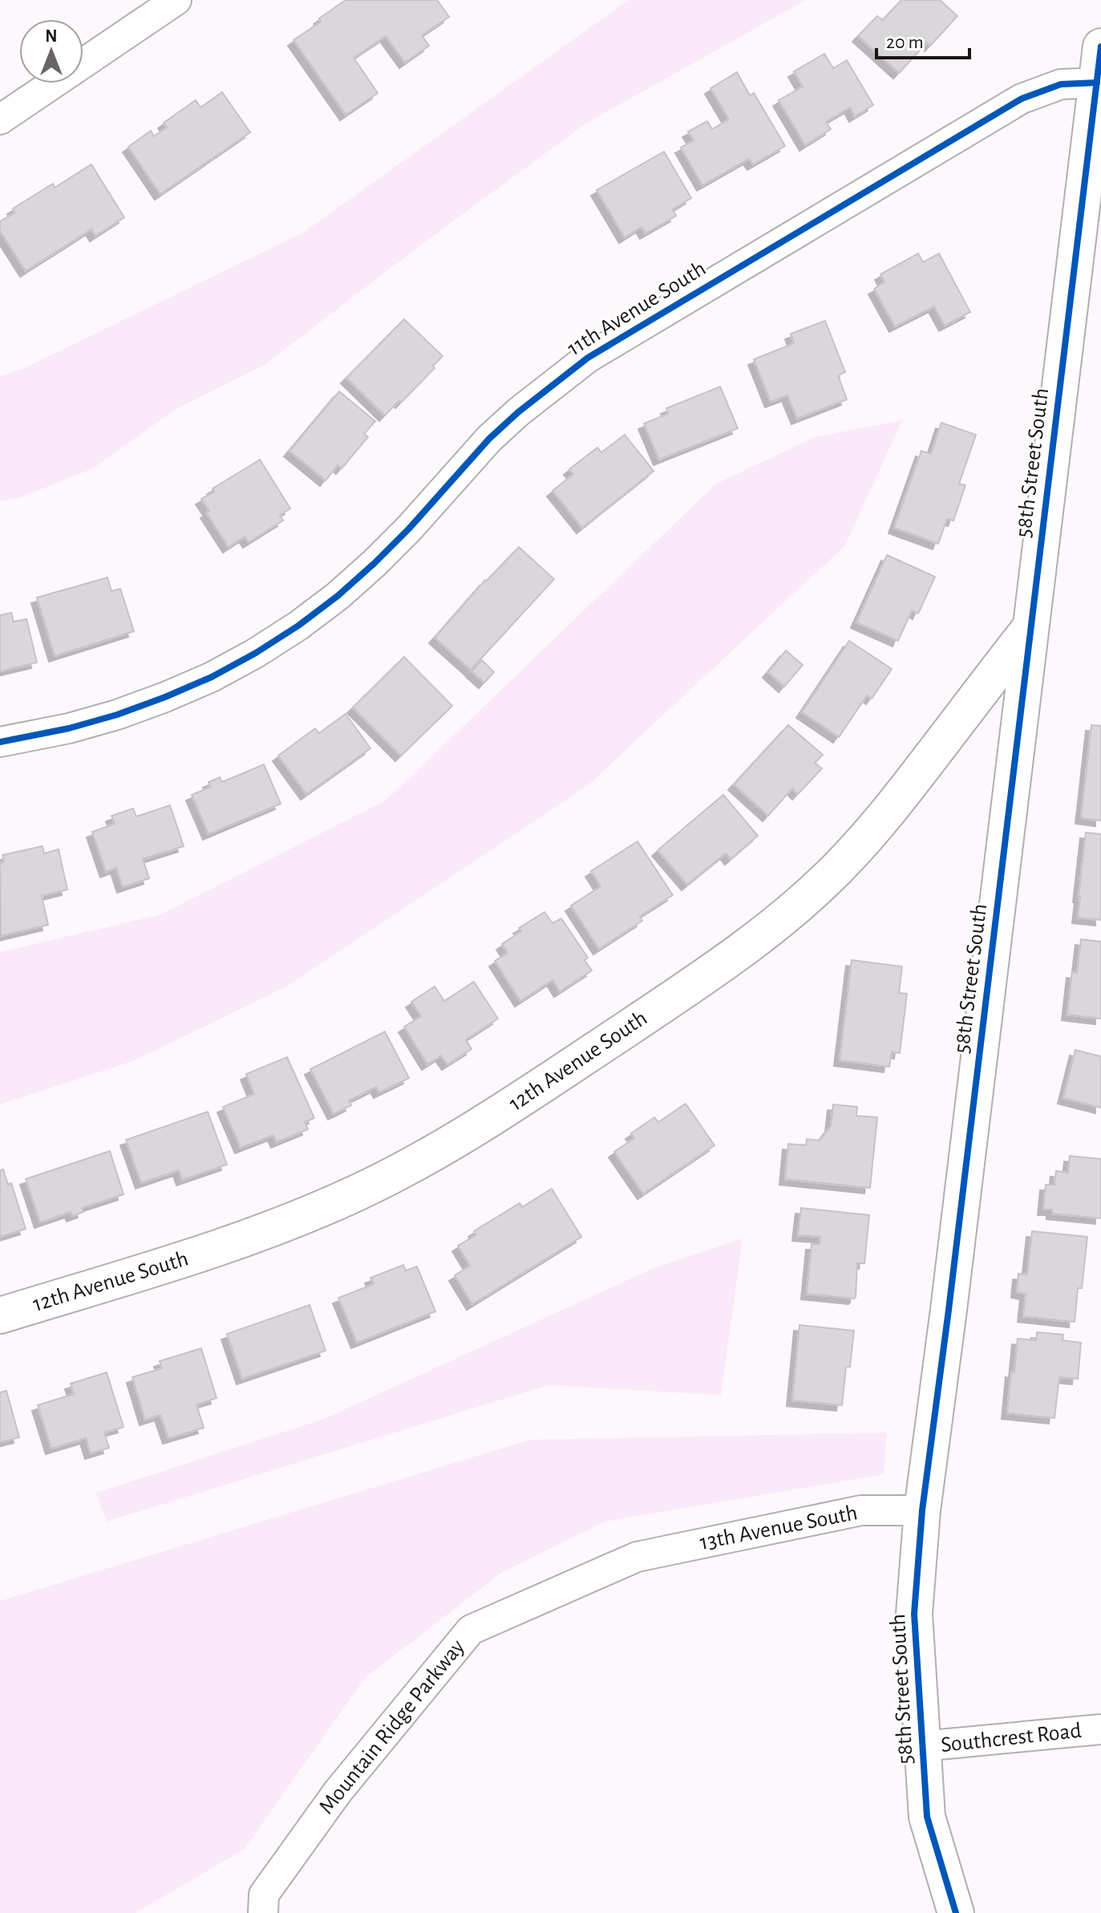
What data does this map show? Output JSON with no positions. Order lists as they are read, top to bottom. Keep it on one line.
{"streets":{"street":["11th Avenue South","58th Street South","12th Avenue South","13th Avenue South","Mountain Ridge Parkway","Southcrest Road"]},"crossings":[["11th Avenue South","58th Street South"],["58th Street South","12th Avenue South"],["58th Street South","13th Avenue South"],["58th Street South","Southcrest Road"],["13th Avenue South","Mountain Ridge Parkway"]],"scale_bar":"20 m","north":"top"}
